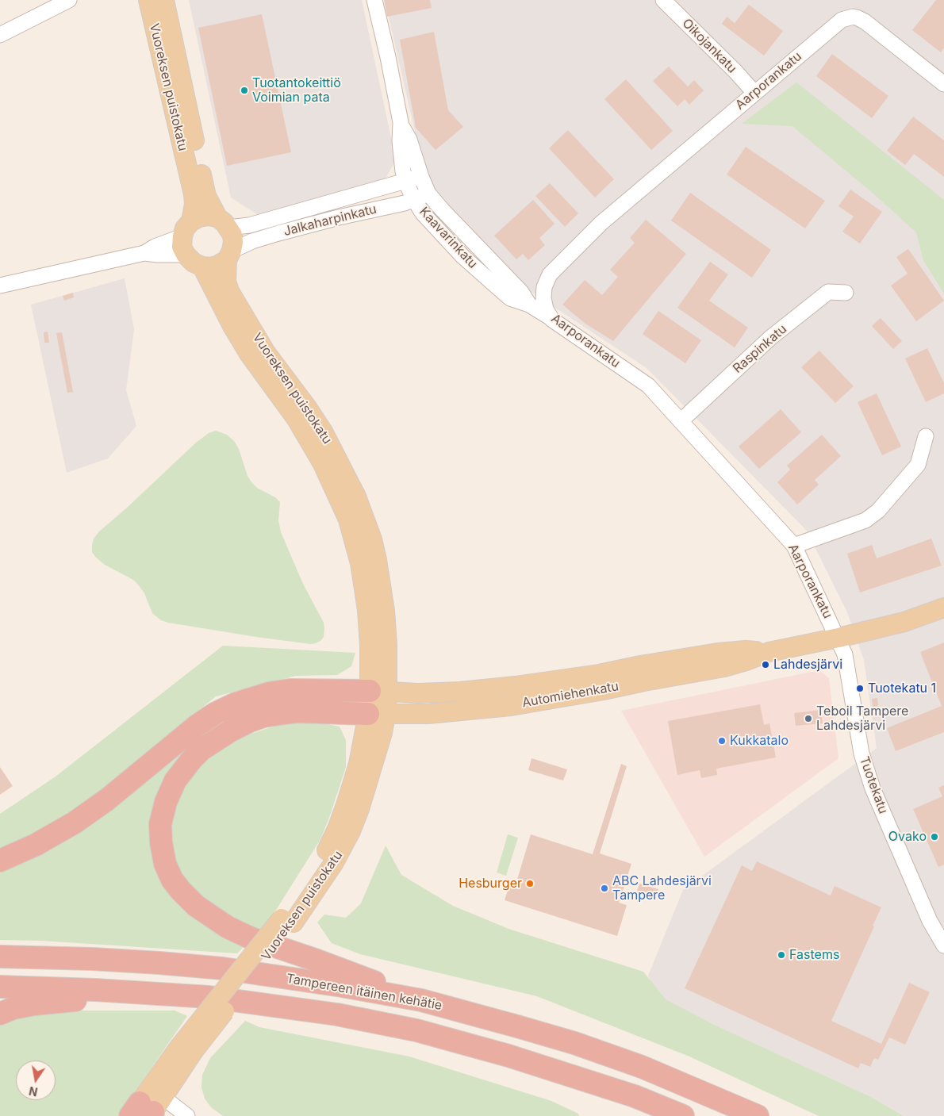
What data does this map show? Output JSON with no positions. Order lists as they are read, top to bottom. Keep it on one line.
{"streets":{"highway":["Tampereen itäinen kehätie"],"main road":["Vuoreksen puistokatu","Automiehenkatu"],"street":["Oikojankatu","Aarporankatu","Jalkaharpinkatu","Kaavarinkatu","Raspinkatu","Tuotekatu"]},"crossings":[["Oikojankatu","Aarporankatu"],["Aarporankatu","Kaavarinkatu"],["Aarporankatu","Raspinkatu"],["Aarporankatu","Automiehenkatu"],["Aarporankatu","Tuotekatu"],["Vuoreksen puistokatu","Jalkaharpinkatu"],["Vuoreksen puistokatu","Automiehenkatu"],["Jalkaharpinkatu","Kaavarinkatu"],["Automiehenkatu","Tuotekatu"]],"places":["Tuotantokeittiö Voimian pata","Lahdesjärvi","Tuotekatu 1","Teboil Tampere Lahdesjärvi","Kukkatalo","Ovako","Hesburger","ABC Lahdesjärvi Tampere","Fastems"],"north":"bottom"}
